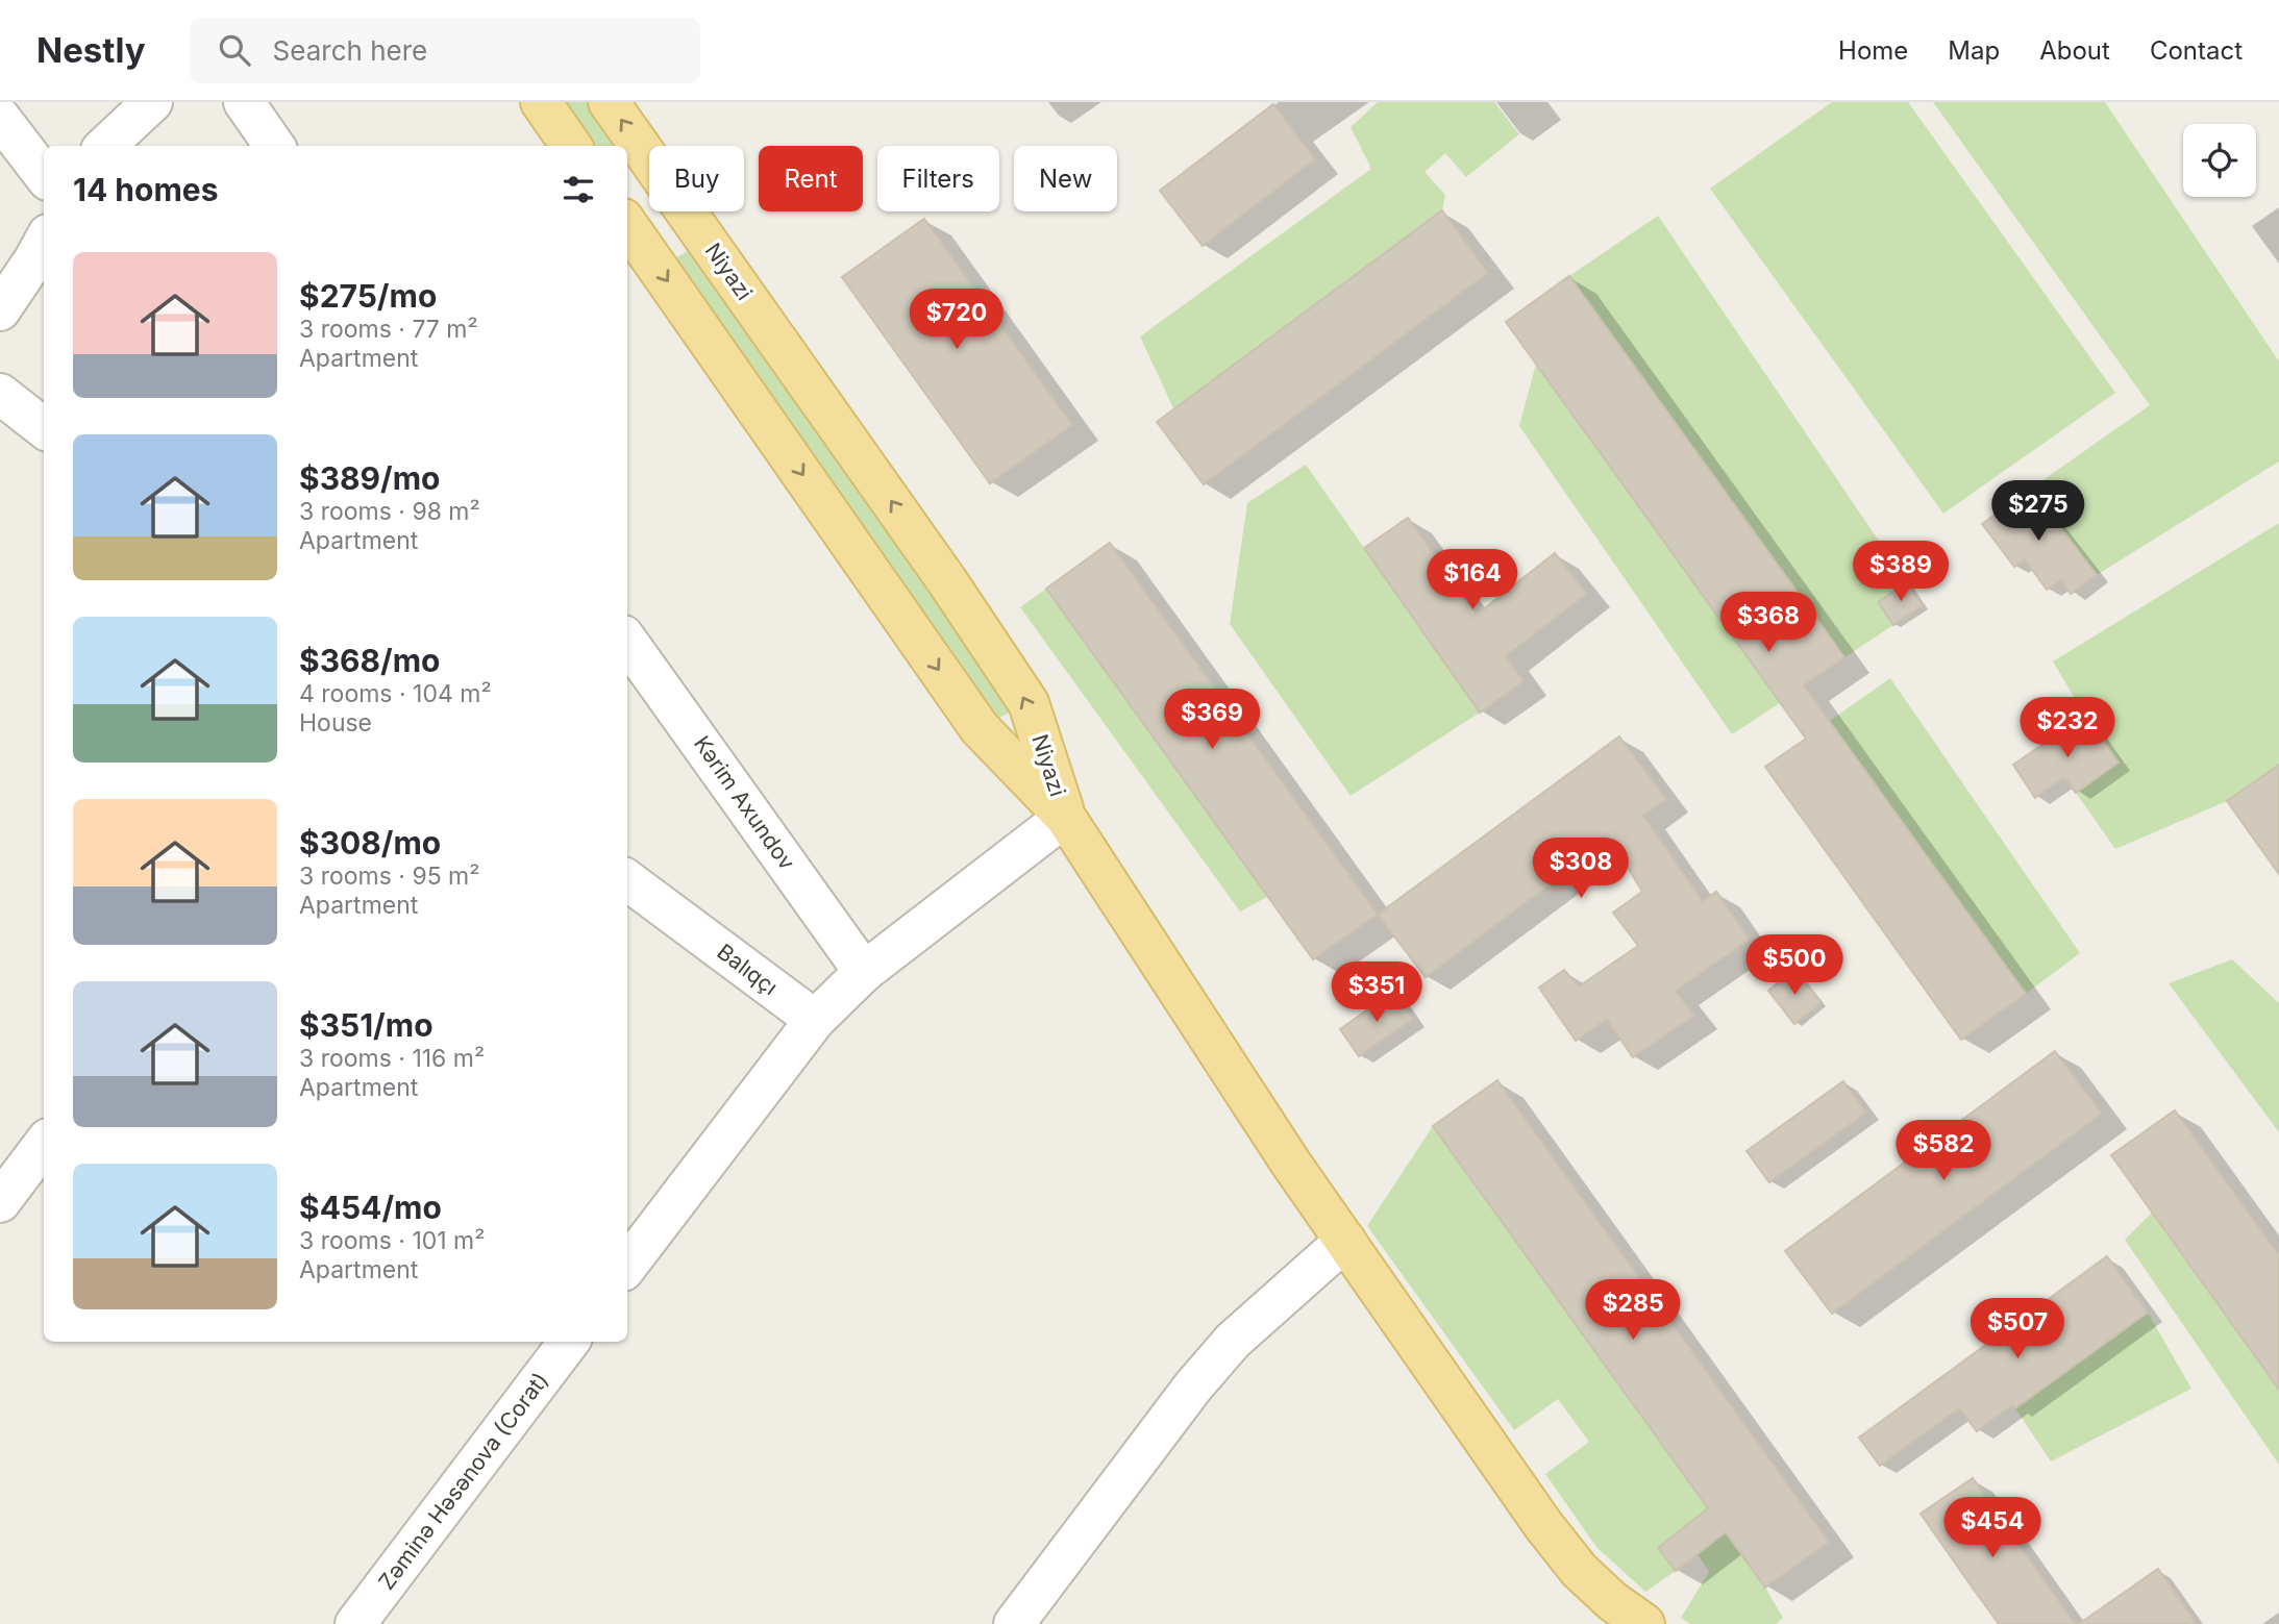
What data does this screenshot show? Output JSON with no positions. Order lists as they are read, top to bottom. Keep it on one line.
{"streets":{"main road":["Niyazi"],"street":["Kərim Axundov","Balıqçı","Zəminə Həsənova (Corat)"]},"page":{"header":"Nestly","search":"Search here","nav":["Home","Map","About","Contact"],"chip":["Buy","Rent","Filters","New"],"heading":"14 homes","list":[{"name":"$275/mo","note":"3 rooms · 77 m² · Apartment"},{"name":"$389/mo","note":"3 rooms · 98 m² · Apartment"},{"name":"$368/mo","note":"4 rooms · 104 m² · House"},{"name":"$308/mo","note":"3 rooms · 95 m² · Apartment"},{"name":"$351/mo","note":"3 rooms · 116 m² · Apartment"},{"name":"$454/mo","note":"3 rooms · 101 m² · Apartment"}],"price":["$720","$275","$389","$164","$368","$369","$232","$308","$500","$351","$582","$285","$507","$454"]}}
